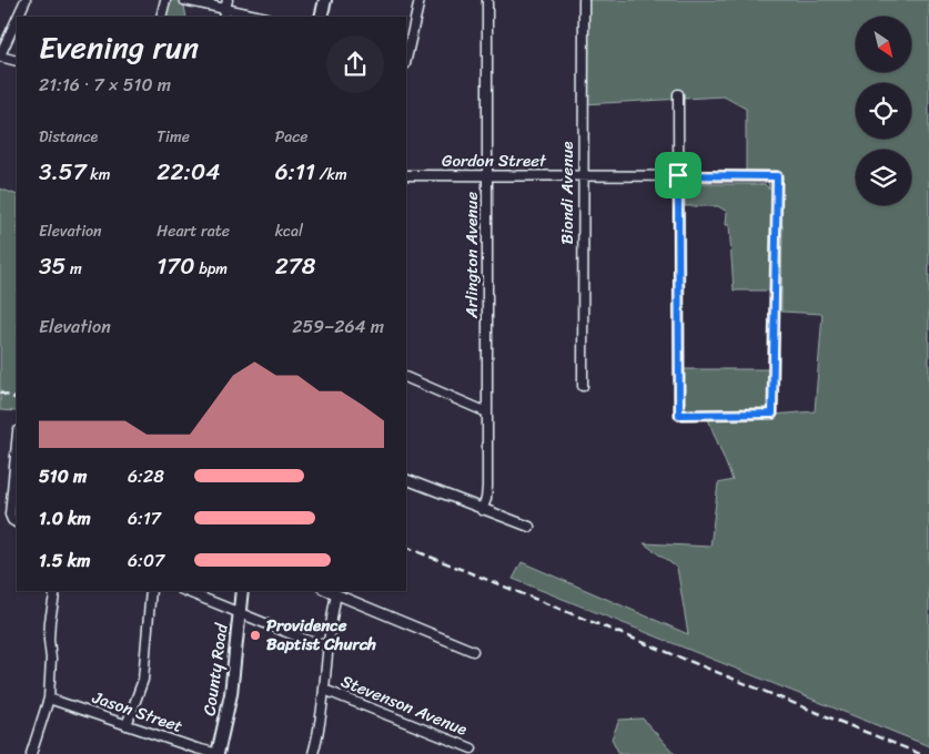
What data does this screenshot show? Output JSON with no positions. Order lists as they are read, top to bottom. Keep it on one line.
{"streets":{"street":["Gordon Street","Biondi Avenue","Arlington Avenue","County Road","Stevenson Avenue","Jason Street"]},"crossings":[["Gordon Street","Biondi Avenue"],["Gordon Street","Arlington Avenue"],["County Road","Jason Street"]],"places":["Providence Baptist Church"],"north":"bottom right","page":{"heading":["Evening run","21:16 · 7 × 510 m"],"stats":[["Distance","3.57 km"],["Time","22:04"],["Pace","6:11 /km"],["Elevation","35 m"],["Heart rate","170 bpm"],["kcal","278"]],"chart":["Elevation","259–264 m"],"list":[{"name":"510 m","note":"6:28"},{"name":"1.0 km","note":"6:17"},{"name":"1.5 km","note":"6:07"}]}}
